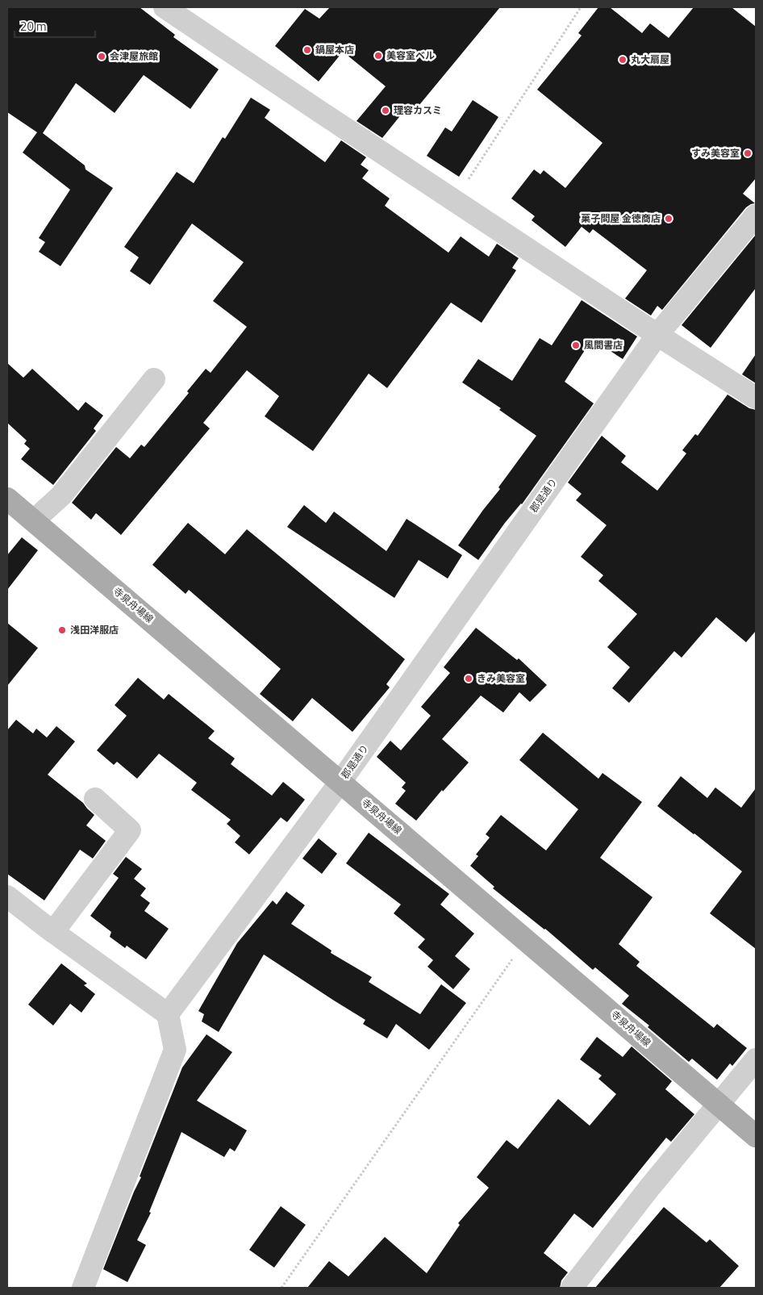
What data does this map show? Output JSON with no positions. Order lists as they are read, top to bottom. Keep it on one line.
{"streets":{"main road":["寺泉舟場線"],"street":["郡是通り"]},"crossings":[["郡是通り","寺泉舟場線"]],"places":["鍋屋本店","美容室ベル","会津屋旅館","丸大扇屋","理容カスミ","すみ美容室","菓子問屋 金徳商店","風間書店","浅田洋服店","きみ美容室"],"scale_bar":"20 m"}
